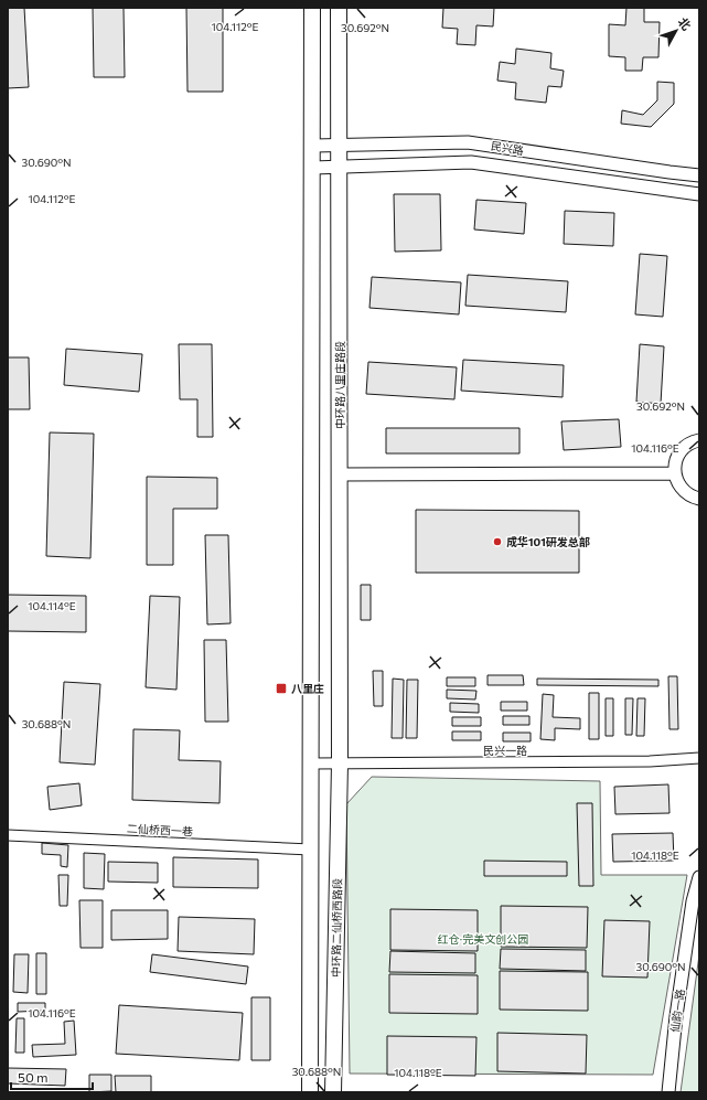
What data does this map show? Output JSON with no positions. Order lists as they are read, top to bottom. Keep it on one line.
{"streets":{"main road":["中环路八里庄路段","中环路二仙桥西路段"],"street":["民兴路","民兴一路","二仙桥西一巷","仙韵一路"]},"crossings":[["民兴路","中环路八里庄路段"],["中环路八里庄路段","民兴一路"],["中环路八里庄路段","中环路二仙桥西路段"],["民兴一路","中环路二仙桥西路段"]],"parks":["红仓·完美文创公园"],"places":{"other":["成华101研发总部"],"transit":["八里庄"]},"scale_bar":"50 m","north":"top right","coordinates":["104.112°E","30.692°N","30.690°N","104.116°E","104.114°E","30.688°N","104.118°E"]}
